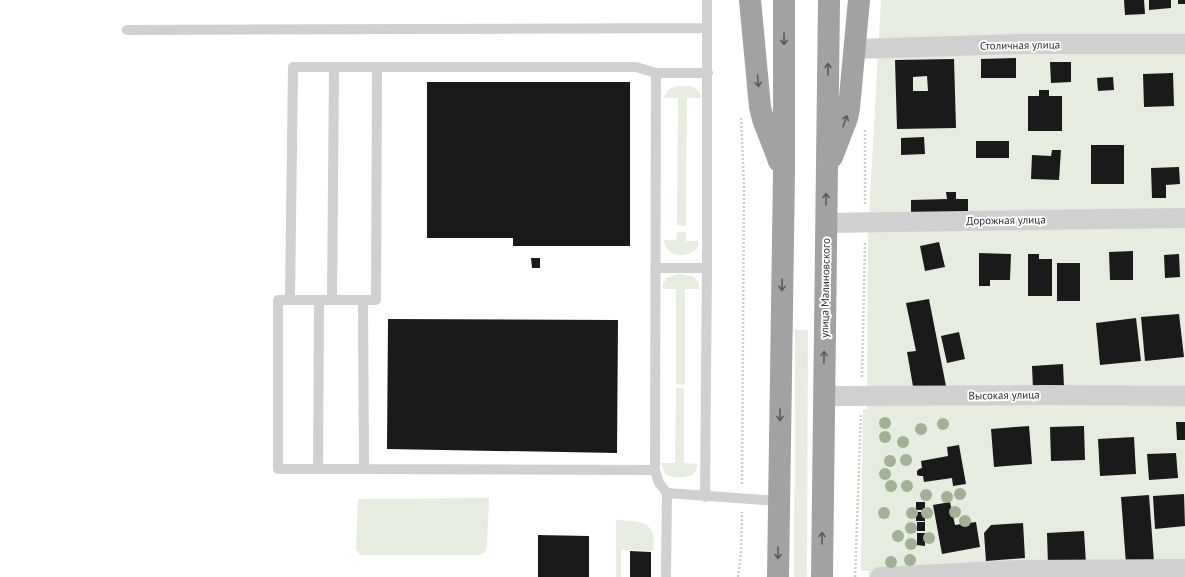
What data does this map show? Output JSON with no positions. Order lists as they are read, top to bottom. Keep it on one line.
{"streets":{"highway":["улица Малиновского"],"street":["Столичная улица","Дорожная улица","Высокая улица"]},"crossings":[["Дорожная улица","улица Малиновского"],["улица Малиновского","Высокая улица"]]}
